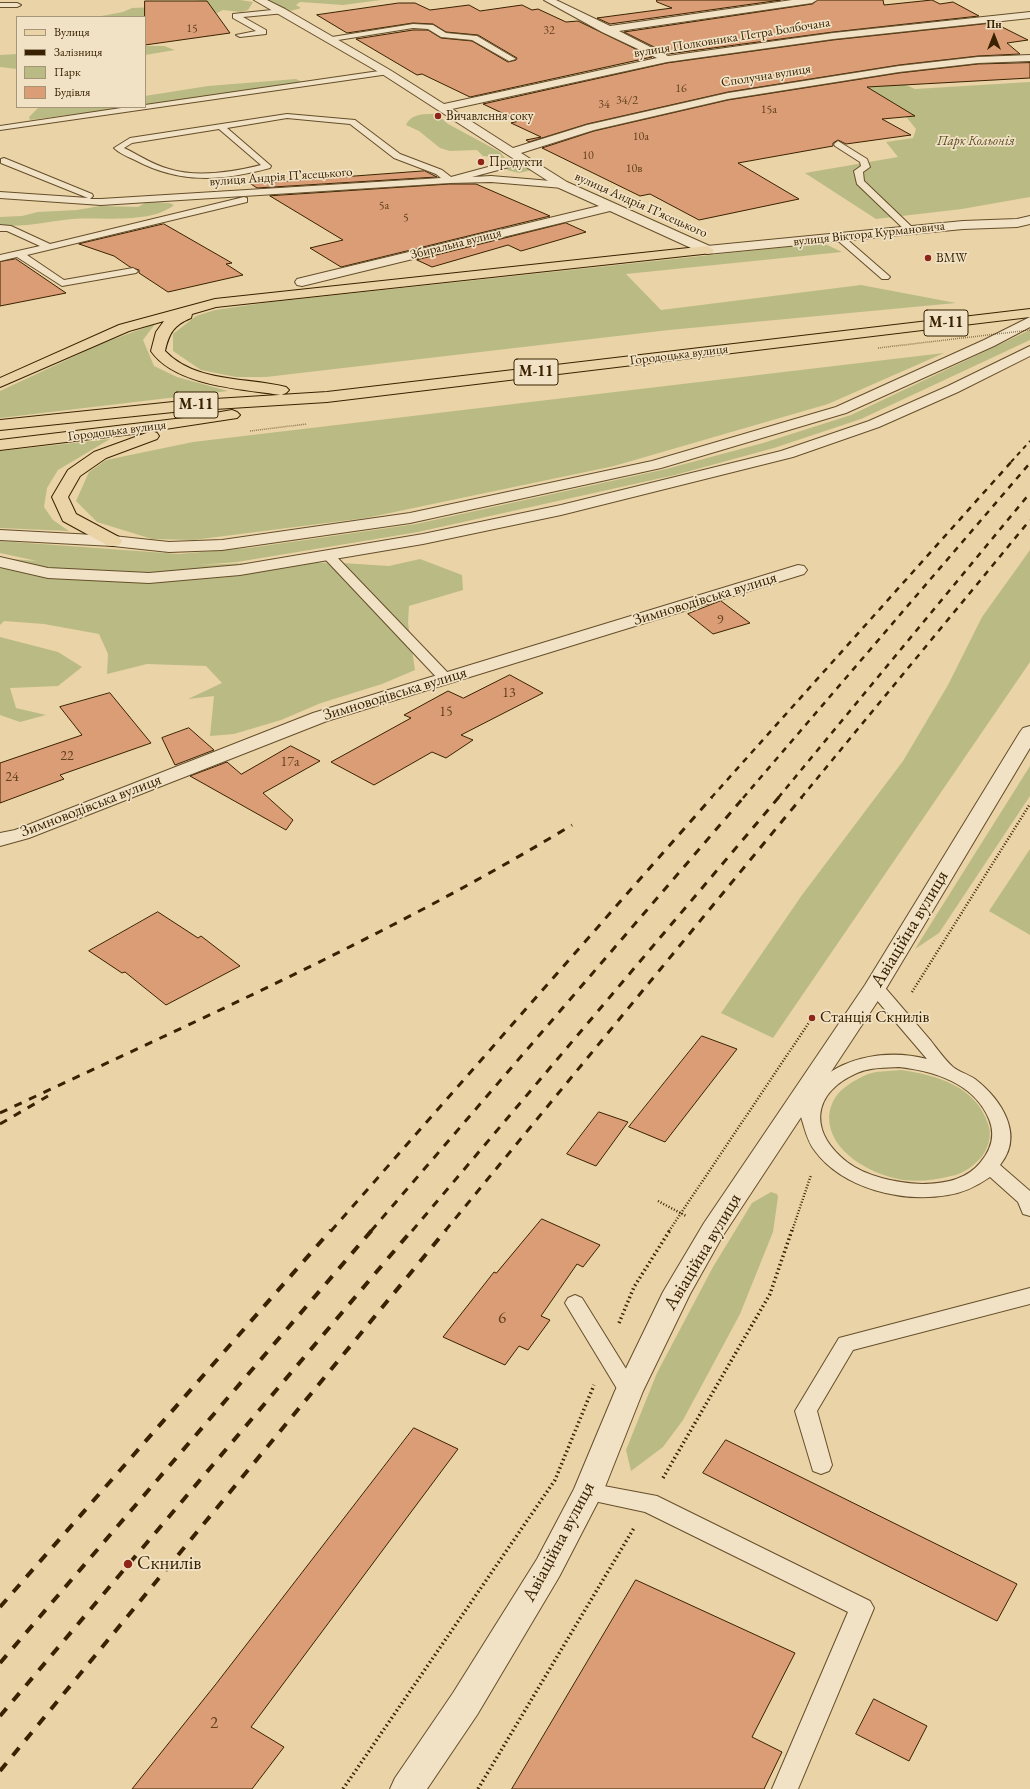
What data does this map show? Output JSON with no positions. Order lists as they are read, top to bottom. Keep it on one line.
{"streets":{"main road":["М-11","Городоцька вулиця"],"street":["вулиця Полковника Петра Болбочана","Сполучна вулиця","вулиця Андрія Пʼясецького","вулиця Віктора Курмановича","Збиральна вулиця","Зимноводівська вулиця","Авіаційна вулиця"]},"crossings":[["вулиця Полковника Петра Болбочана","вулиця Андрія Пʼясецького"],["Сполучна вулиця","вулиця Андрія Пʼясецького"],["вулиця Андрія Пʼясецького","вулиця Віктора Курмановича"],["вулиця Андрія Пʼясецького","Збиральна вулиця"]],"parks":["Парк Кольонія"],"places":["Вичавлення соку","Продукти","BMW","Станція Скнилів","Скнилів"],"house_numbers":["15","32","16","34/2","34","15а","10а","10","10в","5а","5","9","13","15","22","17а","24","6","2"],"legend":["Вулиця","Залізниця","Парк","Будівля"],"north":"top"}
